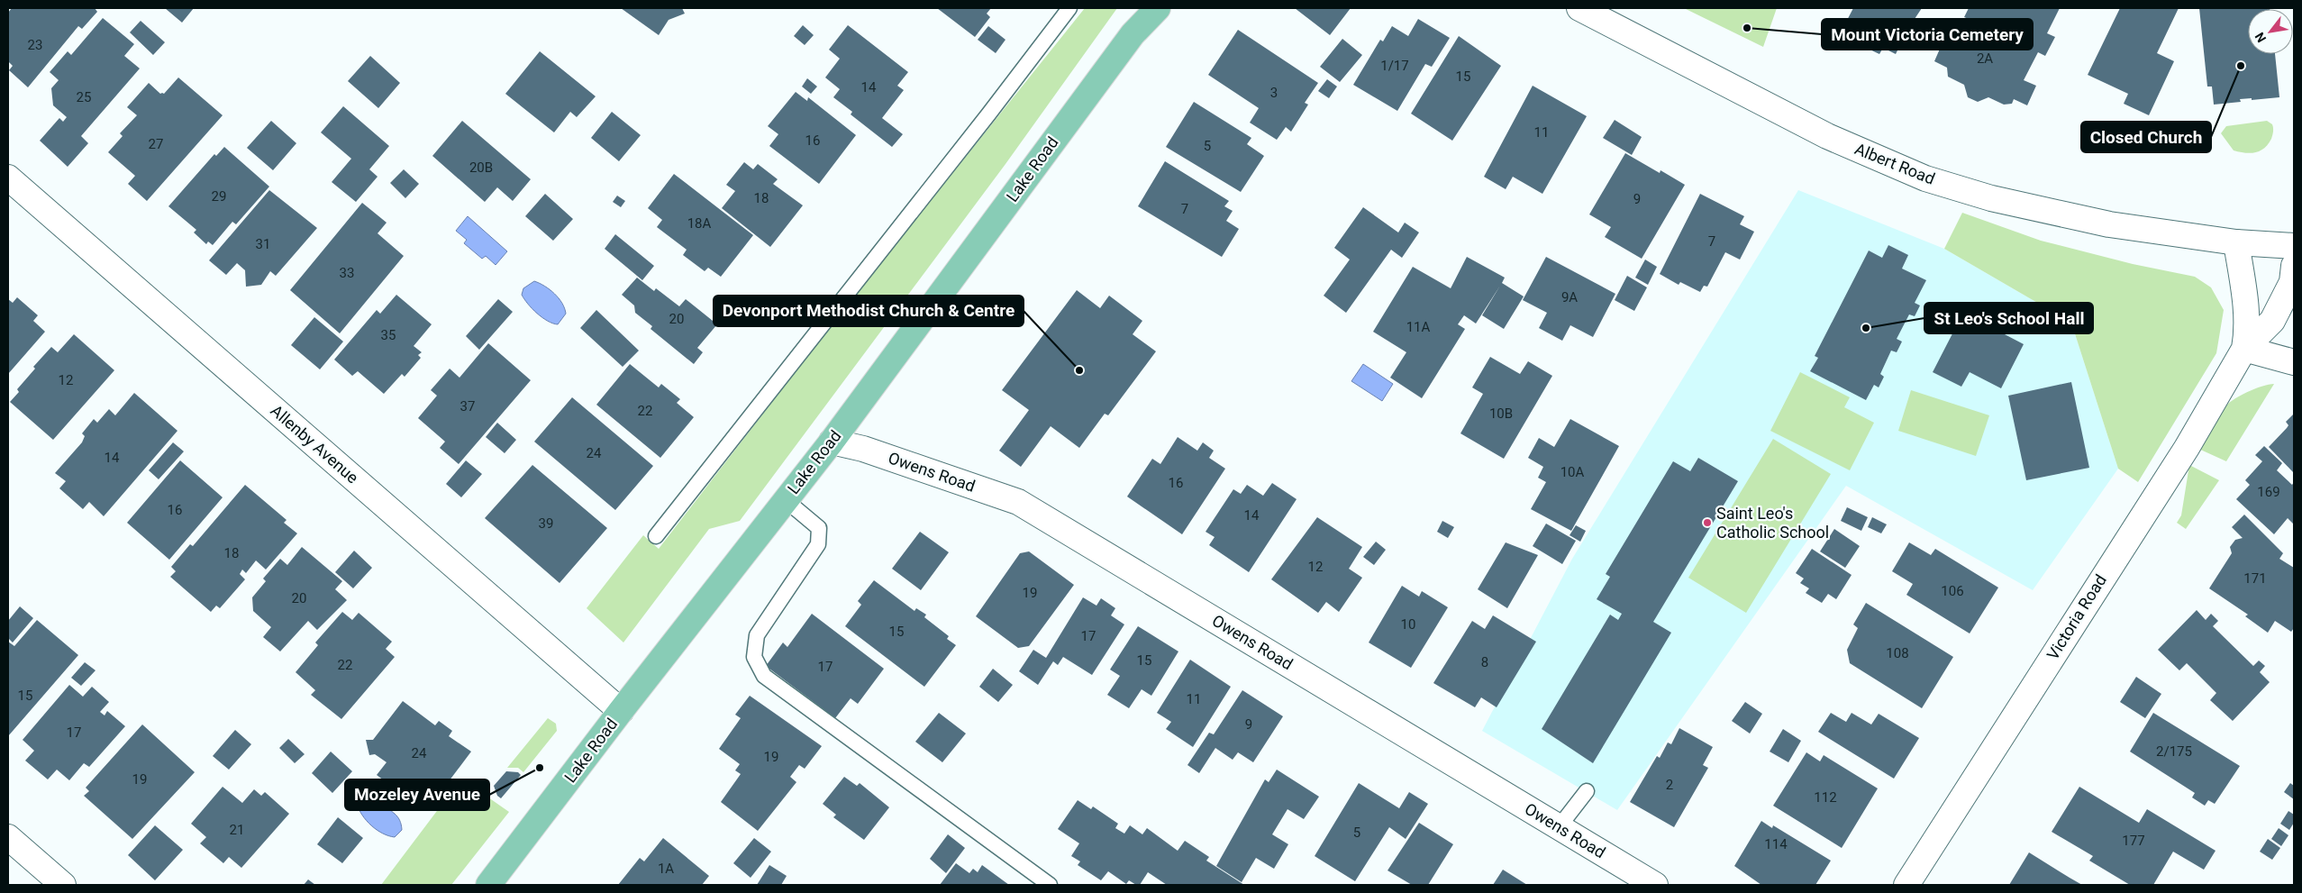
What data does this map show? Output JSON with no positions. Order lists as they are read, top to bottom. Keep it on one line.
{"streets":{"main road":["Lake Road"],"street":["Albert Road","Allenby Avenue","Owens Road","Victoria Road"]},"crossings":[["Albert Road","Victoria Road"],["Lake Road","Allenby Avenue"],["Lake Road","Owens Road"]],"places":["Mount Victoria Cemetery","Closed Church","St Leo's School Hall","Devonport Methodist Church & Centre","Saint Leo's Catholic School","Mozeley Avenue"],"house_numbers":["23","2A","1/17","15","14","3","25","11","16","27","5","20B","29","18","9","7","18A","7","31","33","9A","20","11A","35","12","37","22","10B","24","14","10A","16","169","16","14","39","18","12","171","106","19","20","10","15","17","108","15","8","22","17","15","11","9","17","2/175","24","19","19","2","112","21","5","177","114","1A"],"north":"bottom left"}
